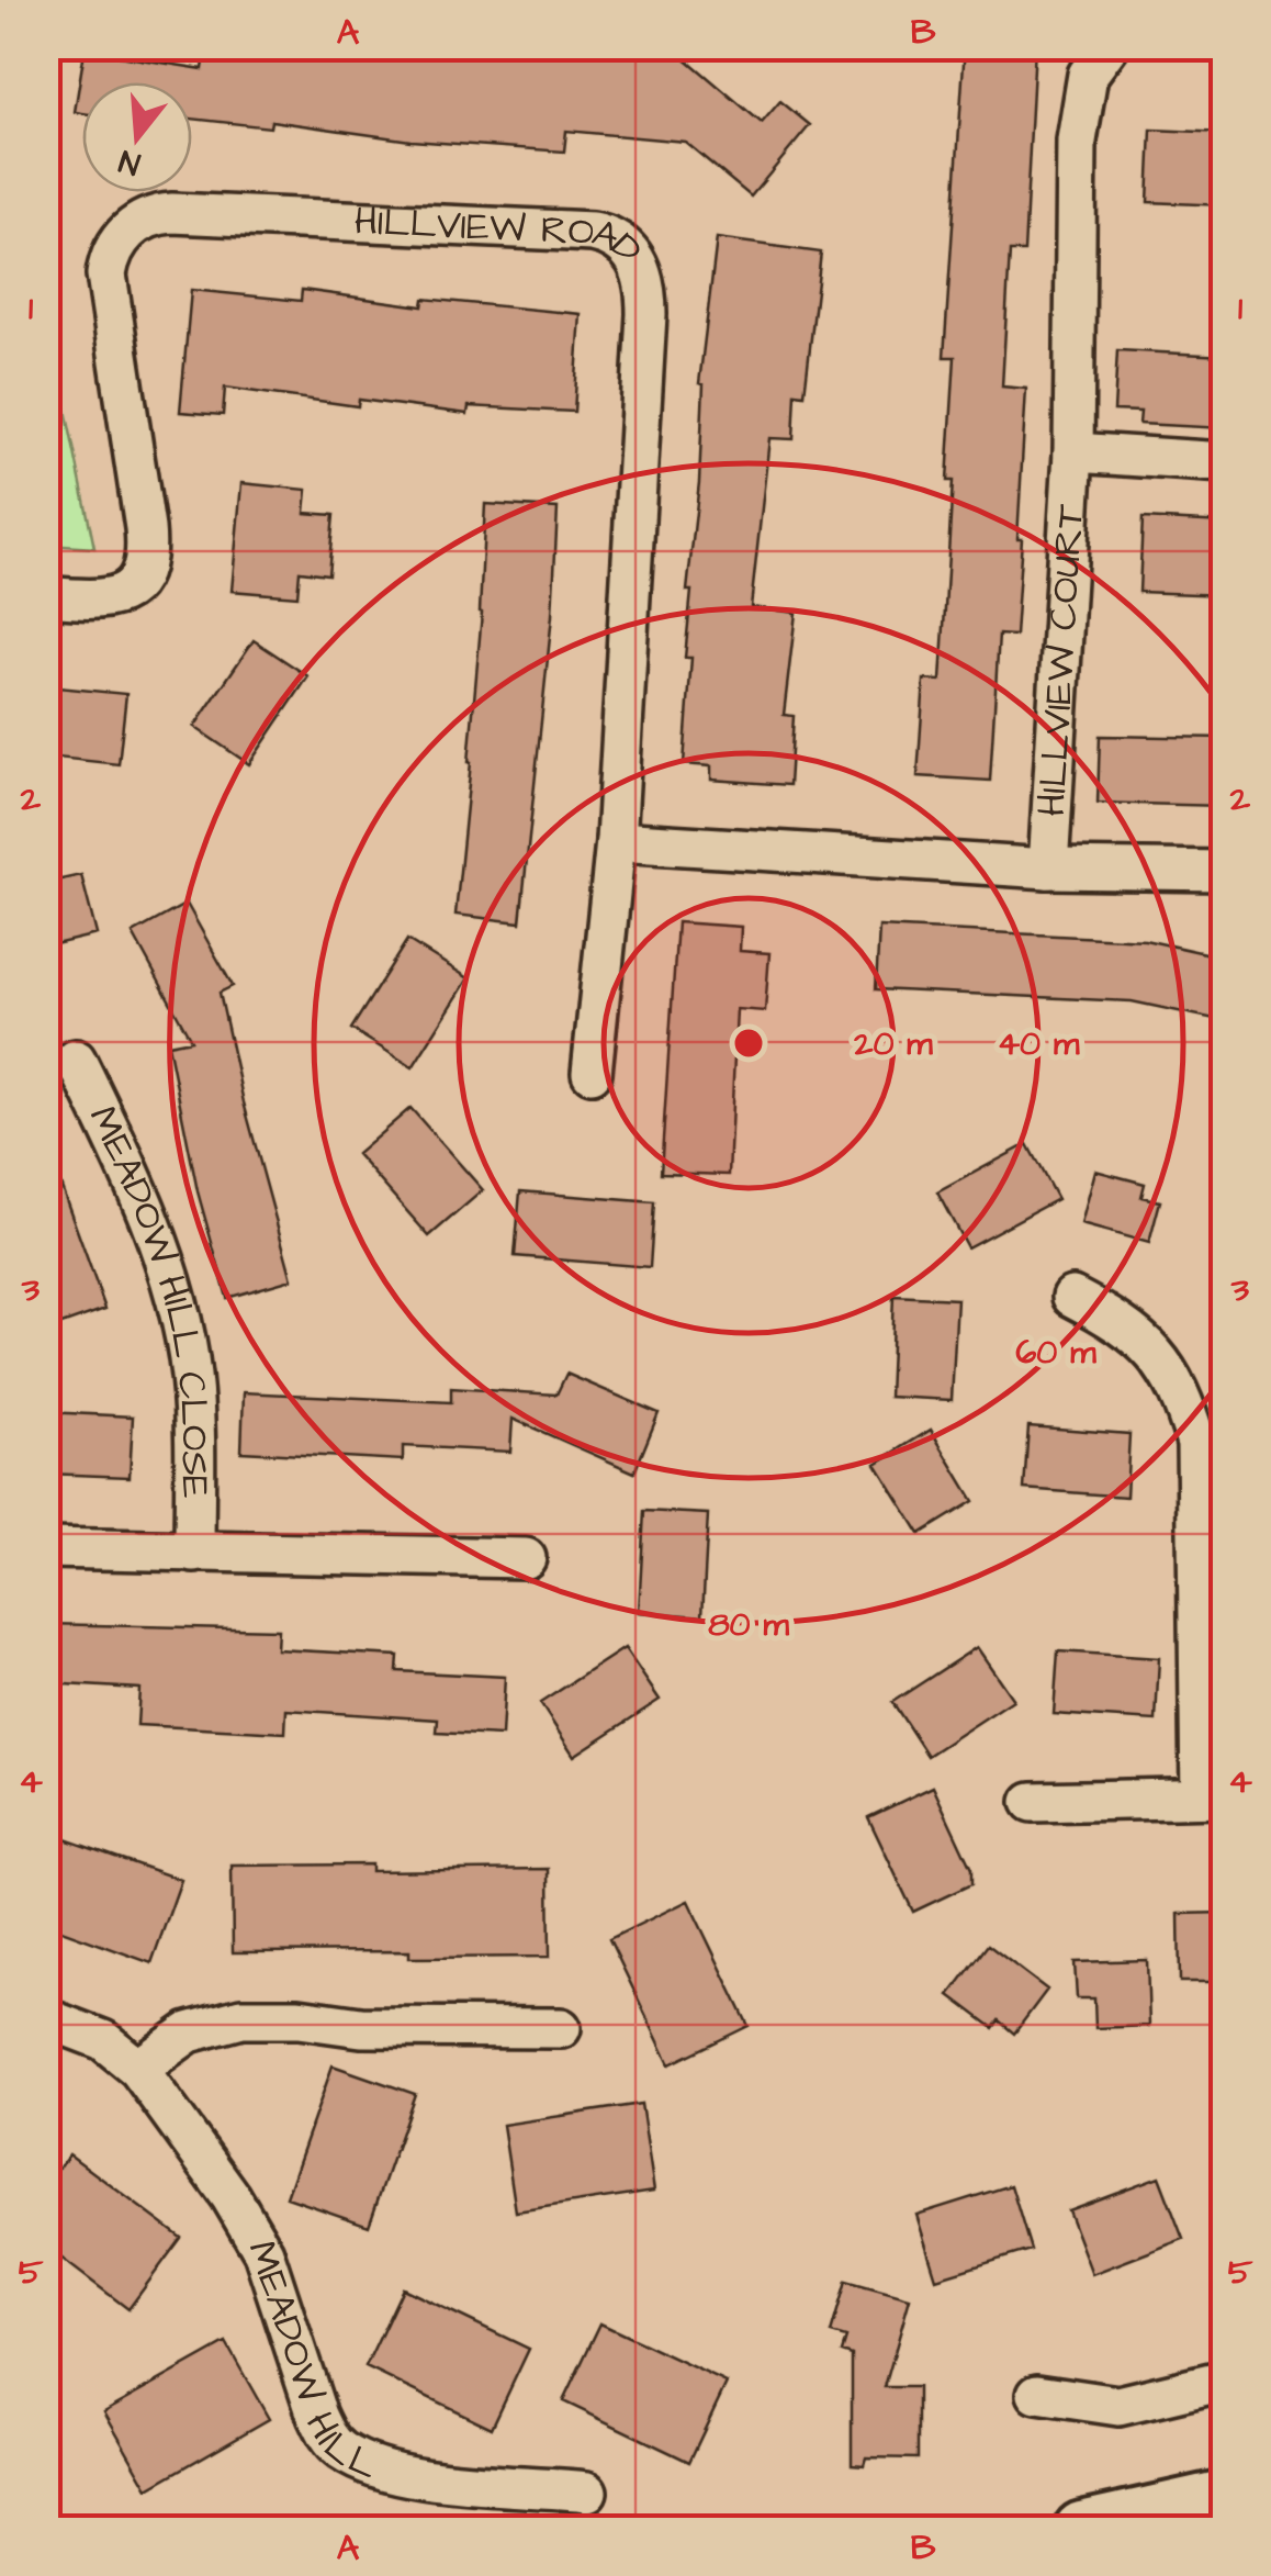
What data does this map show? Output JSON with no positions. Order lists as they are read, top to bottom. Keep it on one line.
{"streets":{"street":["HILLVIEW ROAD","HILLVIEW COURT","MEADOW HILL CLOSE","MEADOW HILL"]},"north":"bottom","grid":{"columns":["A","B"],"rows":["1","2","3","4","5"]},"rings":["20 m","40 m","60 m","80 m"]}
